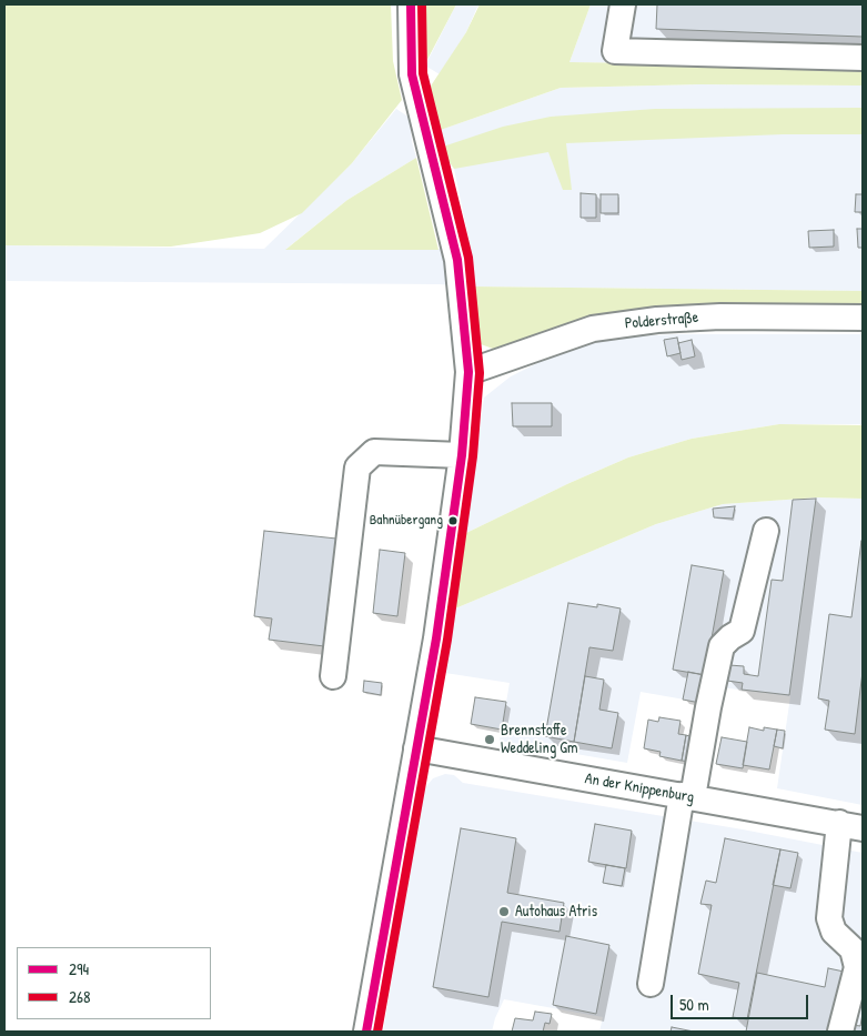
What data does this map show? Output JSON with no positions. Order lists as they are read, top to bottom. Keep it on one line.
{"streets":{"street":["Polderstraße","An der Knippenburg"]},"places":["Bahnübergang","Brennstoffe Weddeling Gm","Autohaus Atris"],"lines":["transit line 294","transit line 268"],"legend":["294","268"],"scale_bar":"50 m"}
